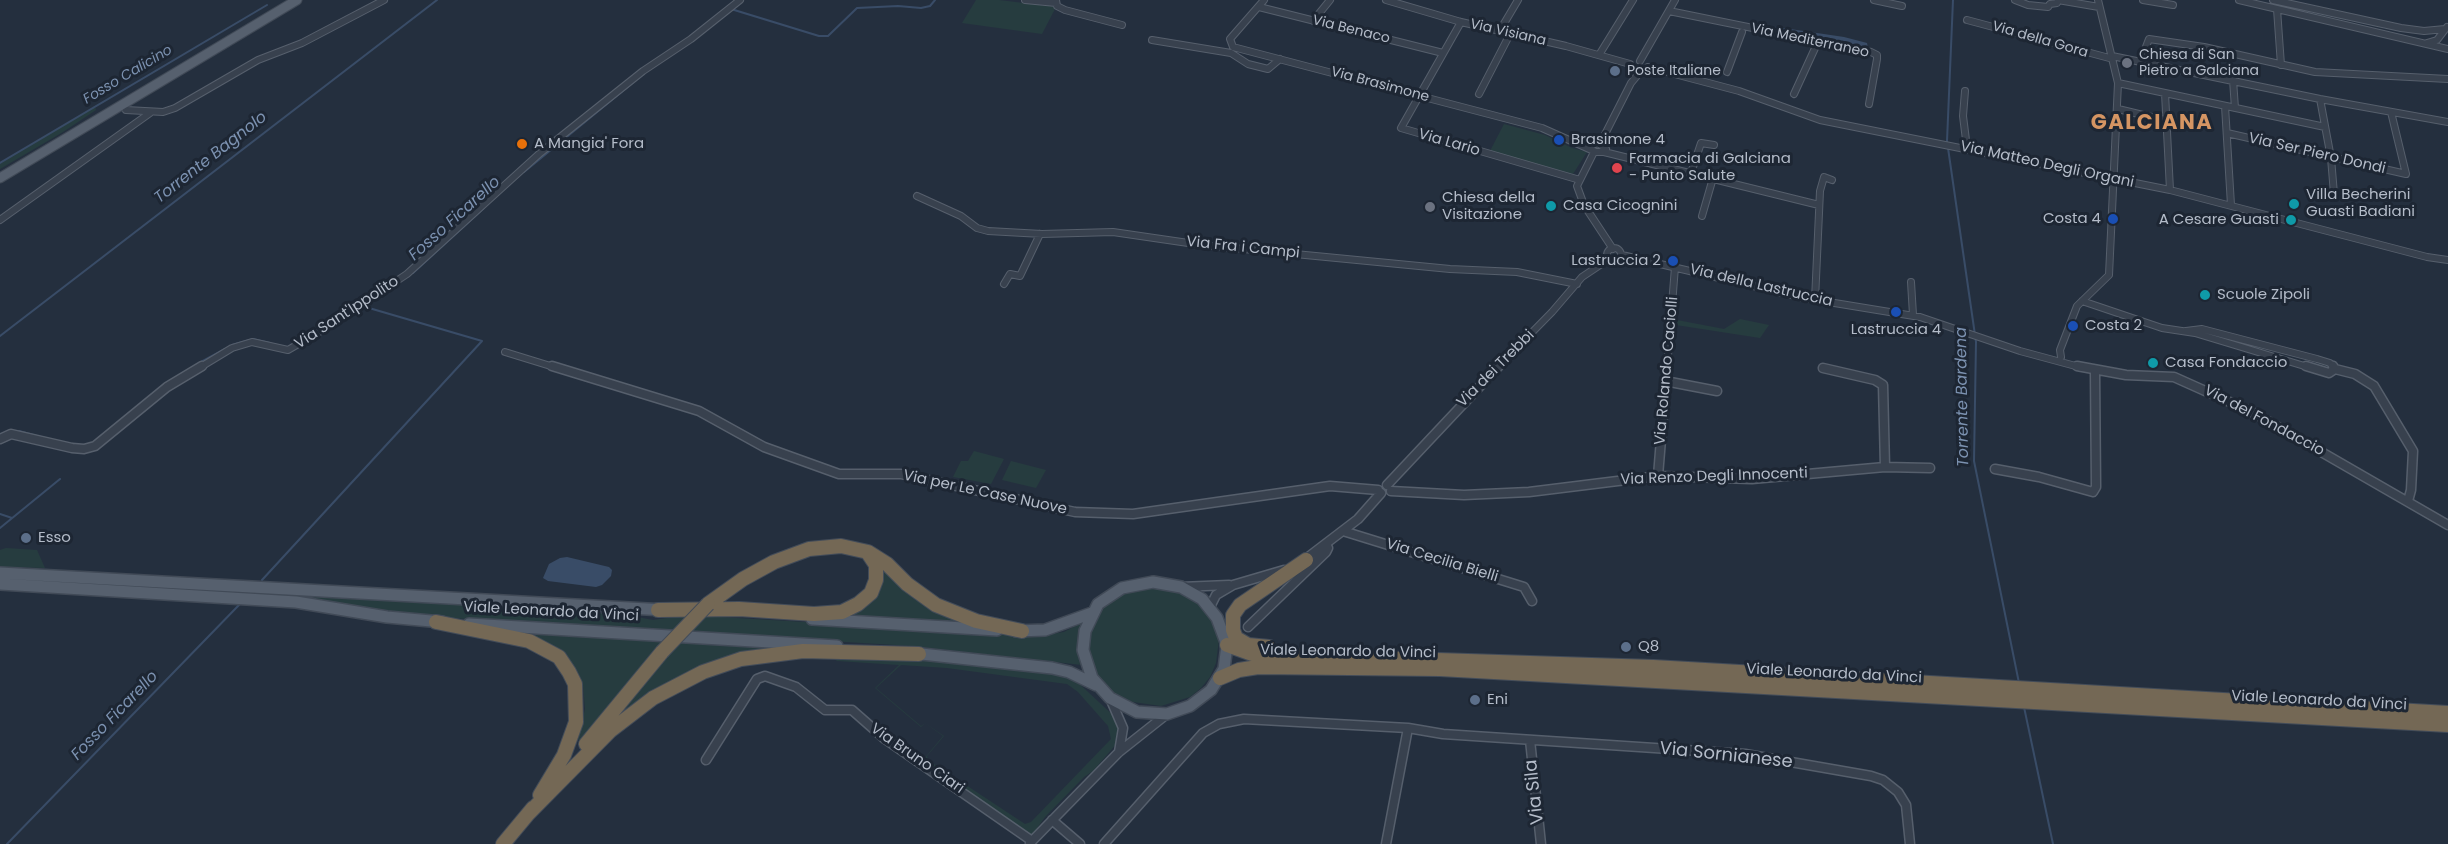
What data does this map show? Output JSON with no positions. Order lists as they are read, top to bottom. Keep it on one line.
{"streets":{"highway":["Viale Leonardo da Vinci"],"street":["Via Benaco","Via Visiana","Via della Gora","Via Mediterraneo","Via Brasimone","Via Lario","Via Ser Piero Dondi","Via Matteo Degli Organi","Via Fra i Campi","Via della Lastruccia","Via Sant'Ippolito","Via dei Trebbi","Via Rolando Caciolli","Via del Fondaccio","Via Renzo Degli Innocenti","Via per Le Case Nuove","Via Cecilia Bielli","Via Sornianese","Via Bruno Ciari","Via Sila"]},"crossings":[["Via Benaco","Via Brasimone"],["Via Benaco","Via Lario"],["Via Visiana","Via Lario"],["Via della Gora","Via Ser Piero Dondi"],["Via Brasimone","Via Lario"],["Via Fra i Campi","Via dei Trebbi"],["Via della Lastruccia","Via dei Trebbi"],["Via della Lastruccia","Via Rolando Caciolli"],["Via della Lastruccia","Via del Fondaccio"],["Via dei Trebbi","Via Renzo Degli Innocenti"],["Via dei Trebbi","Via per Le Case Nuove"],["Via dei Trebbi","Via Cecilia Bielli"],["Via Rolando Caciolli","Via Renzo Degli Innocenti"],["Via Renzo Degli Innocenti","Via per Le Case Nuove"],["Via Sornianese","Via Sila"]],"districts":["GALCIANA"],"water":["Fosso Calicino","Torrente Bagnolo","Fosso Ficarello","Torrente Bardena"],"places":["Chiesa di San Pietro a Galciana","Poste Italiane","Brasimone 4","A Mangia' Fora","Farmacia di Galciana - Punto Salute","Villa Becherini Guasti Badiani","Casa Cicognini","Chiesa della Visitazione","Costa 4","A Cesare Guasti","Lastruccia 2","Scuole Zipoli","Lastruccia 4","Costa 2","Casa Fondaccio","Esso","Q8","Eni"]}
